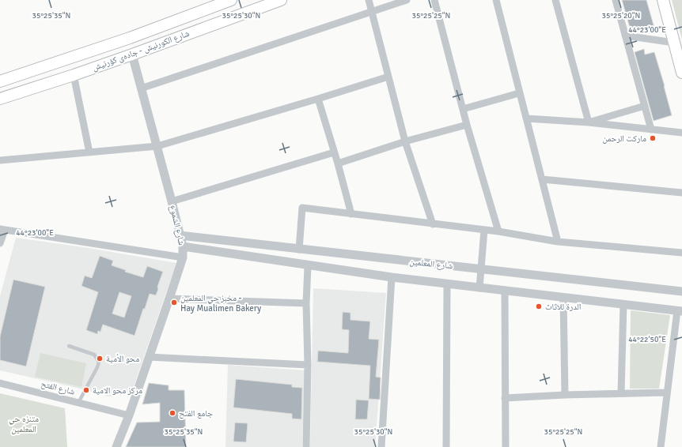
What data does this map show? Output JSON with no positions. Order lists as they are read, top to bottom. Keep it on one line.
{"streets":{"main road":["شارع الكورنيش - جادەی کۆرنیش"],"street":["شارع الشموع","شارع المعلمين","شارع الفتح"]},"crossings":[["شارع الكورنيش - جادەی کۆرنیش","شارع الشموع"],["شارع الشموع","شارع المعلمين"],["شارع الشموع","شارع الفتح"]],"parks":["متنزه حي المعلمين"],"places":["ماركت الرحمن","مخبز حي المعلمين - Hay Mualimen Bakery","الدرة للاثاث","محو الأمية","مركز محو الامية","جامع الفتح"],"coordinates":["35°25'35\"N","35°25'25\"N","35°25'30\"N","35°25'20\"N","44°23'00\"E","44°22'50\"E"]}
